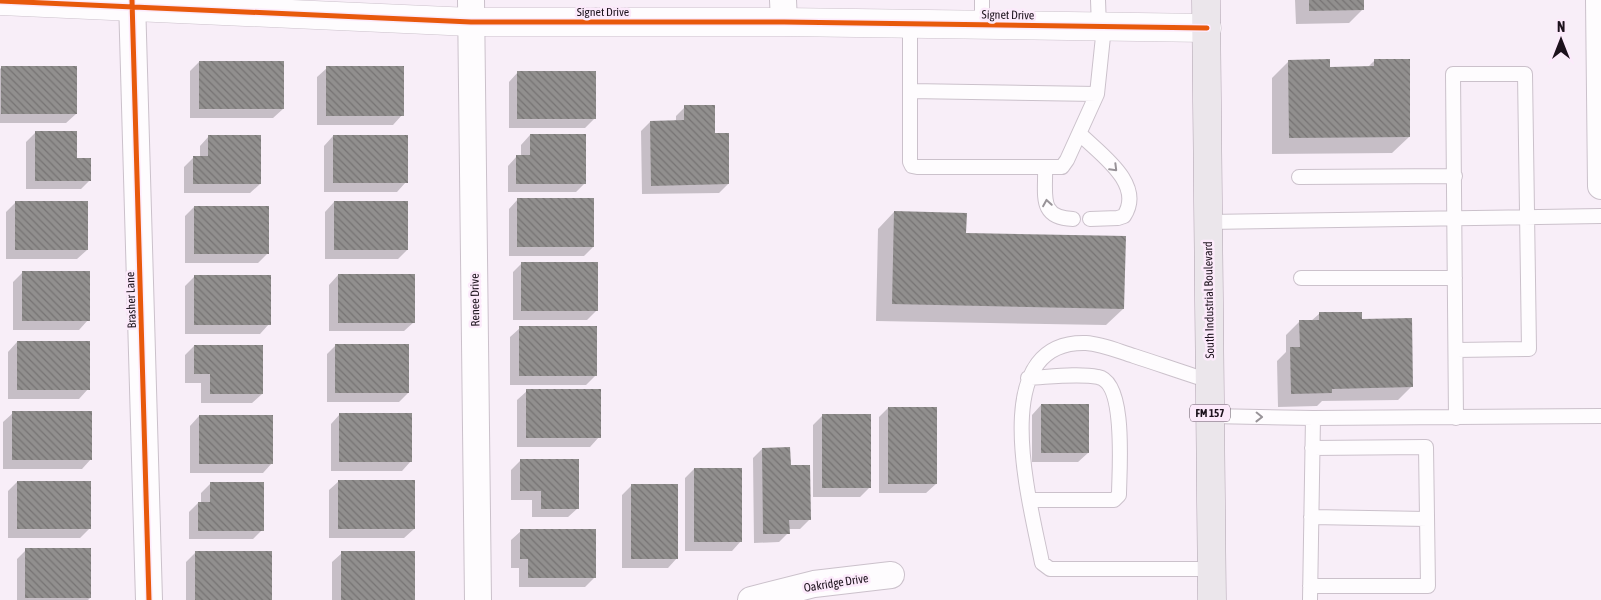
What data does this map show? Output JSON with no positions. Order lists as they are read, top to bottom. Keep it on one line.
{"streets":{"main road":["South Industrial Boulevard","FM 157"],"street":["Signet Drive","Brasher Lane","Renee Drive","Oakridge Drive"]},"crossings":[["Signet Drive","Brasher Lane"],["Signet Drive","Renee Drive"],["Signet Drive","South Industrial Boulevard"]],"north":"top"}
